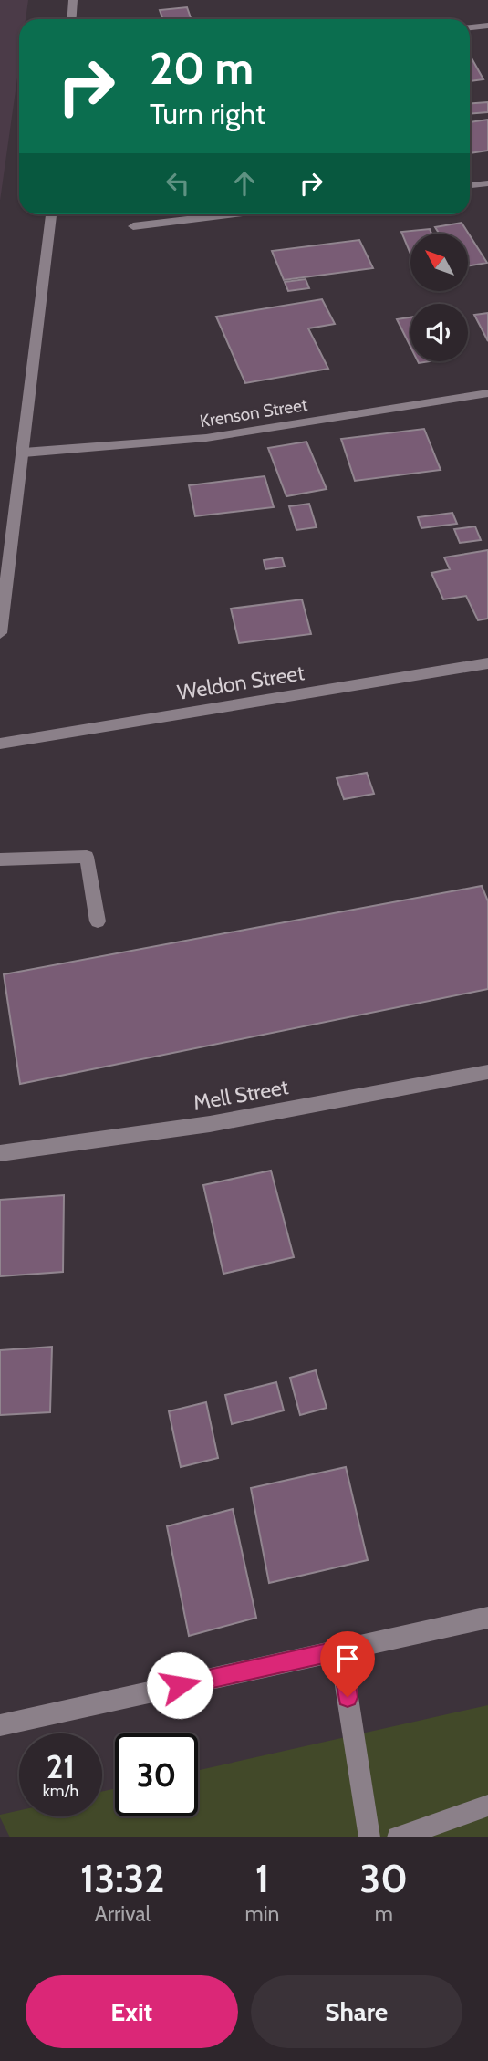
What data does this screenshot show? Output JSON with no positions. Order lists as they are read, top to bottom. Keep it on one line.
{"streets":{"street":["Krenson Street","Weldon Street","Mell Street"]},"north":"top left","page":{"turn":["20 m","Turn right"],"speed":"21 km/h","limit":"30","eta":["13:32","Arrival","1","min","30","m"],"buttons":["Exit","Share"]}}
